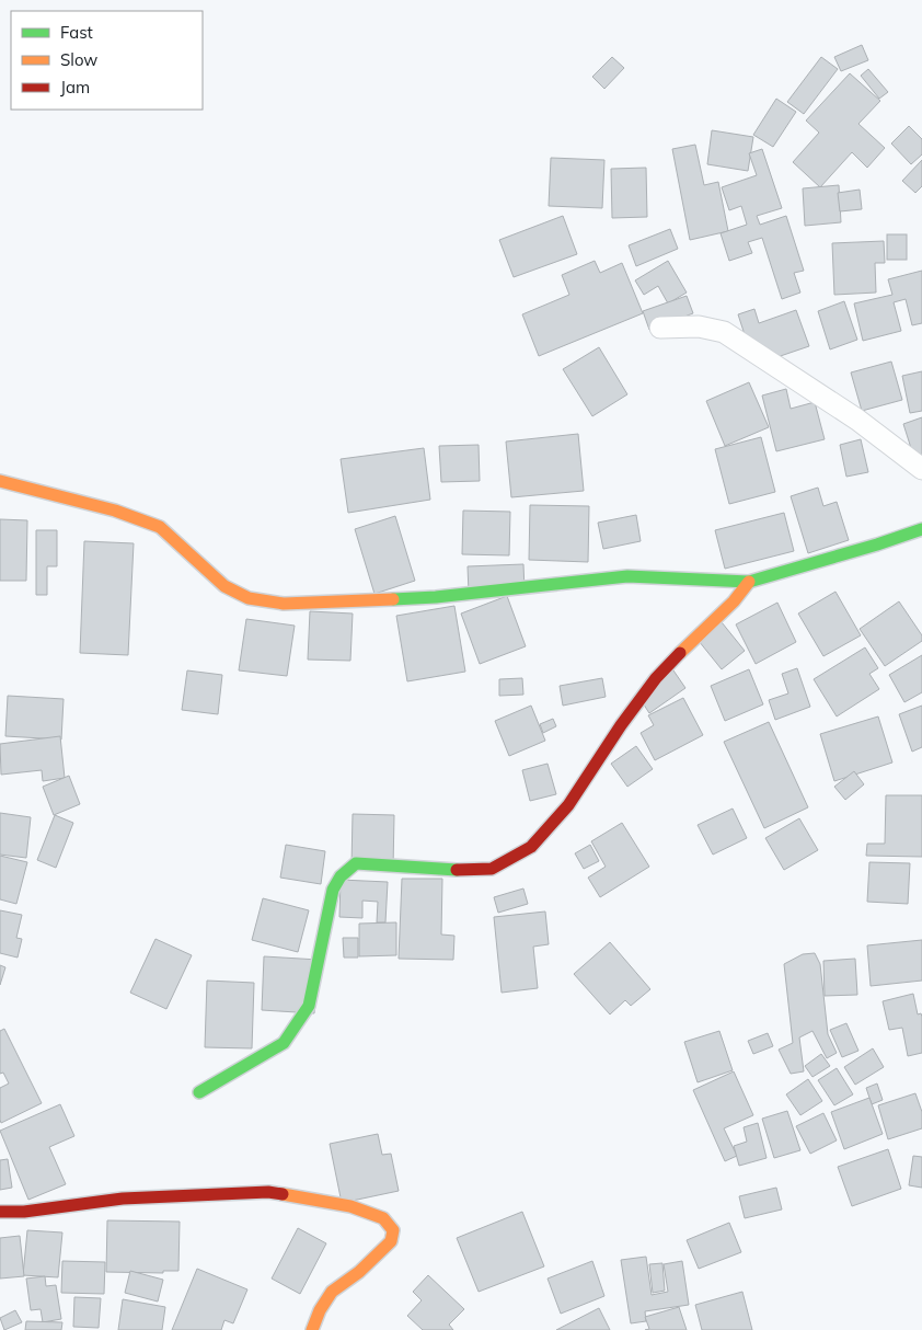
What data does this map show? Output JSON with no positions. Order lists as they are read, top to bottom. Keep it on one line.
{"legend":["Fast","Slow","Jam"]}
